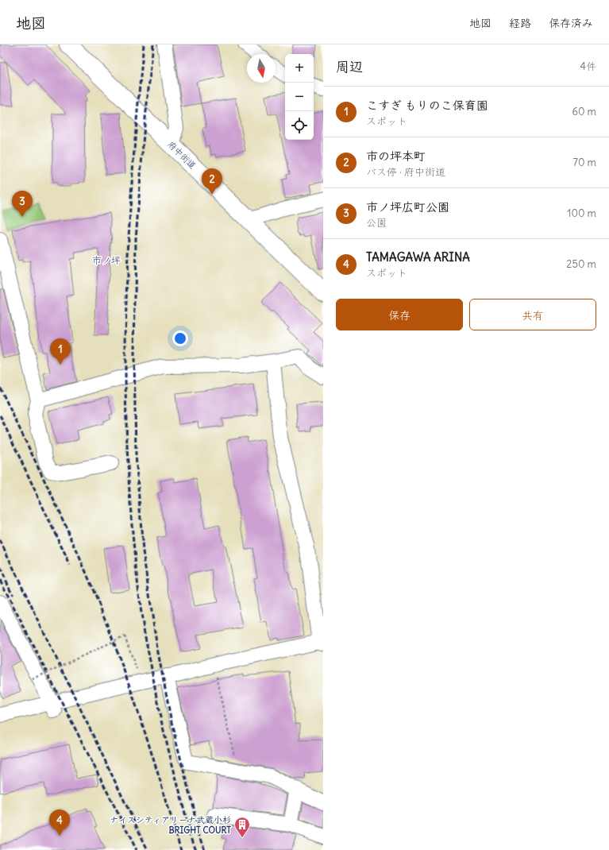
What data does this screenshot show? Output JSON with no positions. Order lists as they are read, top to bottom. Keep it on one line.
{"streets":{"highway":["府中街道"]},"districts":["市ノ坪"],"places":{"building":["ナイスシティアリーナ武蔵小杉 BRIGHT COURT"]},"north":"bottom","page":{"header":"地図","nav":["地図","経路","保存済み"],"heading":["周辺","4件"],"map_buttons":["+","−"],"list":[{"mark":"1","name":"こすぎ もりのこ保育園","note":"スポット","value":"60 m"},{"mark":"2","name":"市の坪本町","note":"バス停 · 府中街道","value":"70 m"},{"mark":"3","name":"市ノ坪広町公園","note":"公園","value":"100 m"},{"mark":"4","name":"TAMAGAWA ARINA","note":"スポット","value":"250 m"}],"pins":["2","3","1","4"],"buttons":["保存","共有"]}}
